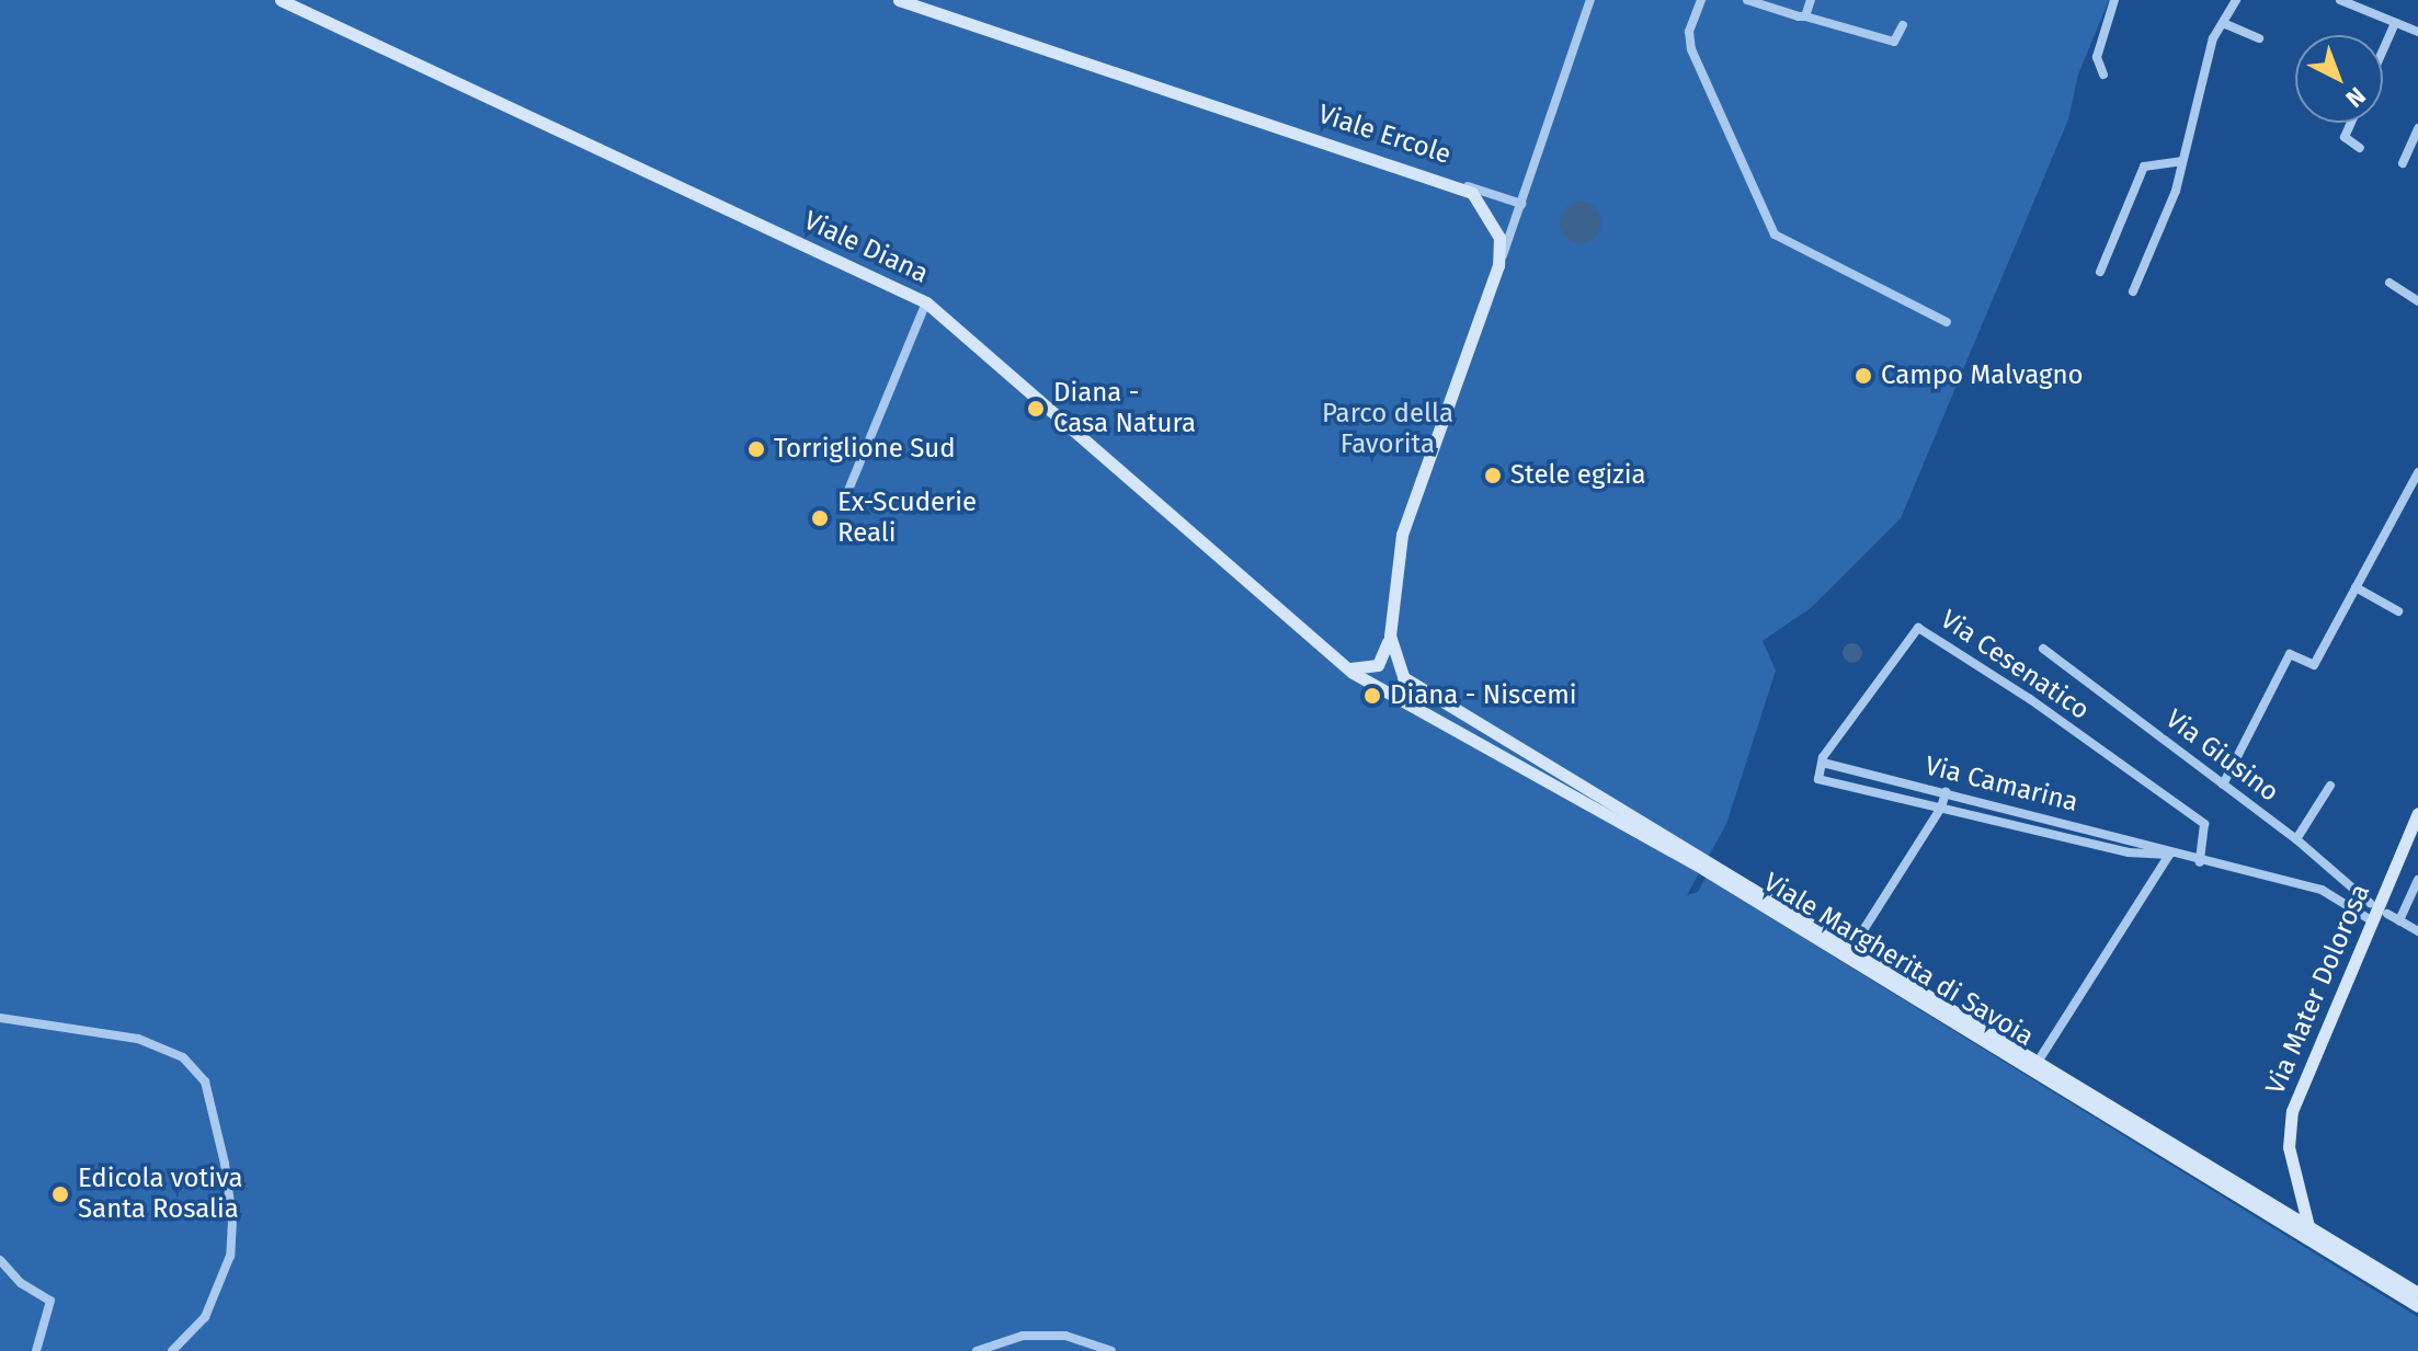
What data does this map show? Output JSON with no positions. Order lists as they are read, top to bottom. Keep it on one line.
{"streets":{"street":["Viale Ercole","Viale Diana","Via Cesenatico","Via Giusino","Via Camarina","Viale Margherita di Savoia","Via Mater Dolorosa"]},"crossings":[["Viale Ercole","Viale Margherita di Savoia"],["Viale Diana","Viale Margherita di Savoia"],["Via Cesenatico","Via Camarina"],["Via Giusino","Via Camarina"],["Via Giusino","Via Mater Dolorosa"],["Via Camarina","Via Mater Dolorosa"],["Viale Margherita di Savoia","Via Mater Dolorosa"]],"parks":["Parco della Favorita"],"places":["Campo Malvagno","Diana - Casa Natura","Torriglione Sud","Stele egizia","Ex-Scuderie Reali","Diana - Niscemi","Edicola votiva Santa Rosalia"],"north":"bottom right"}
